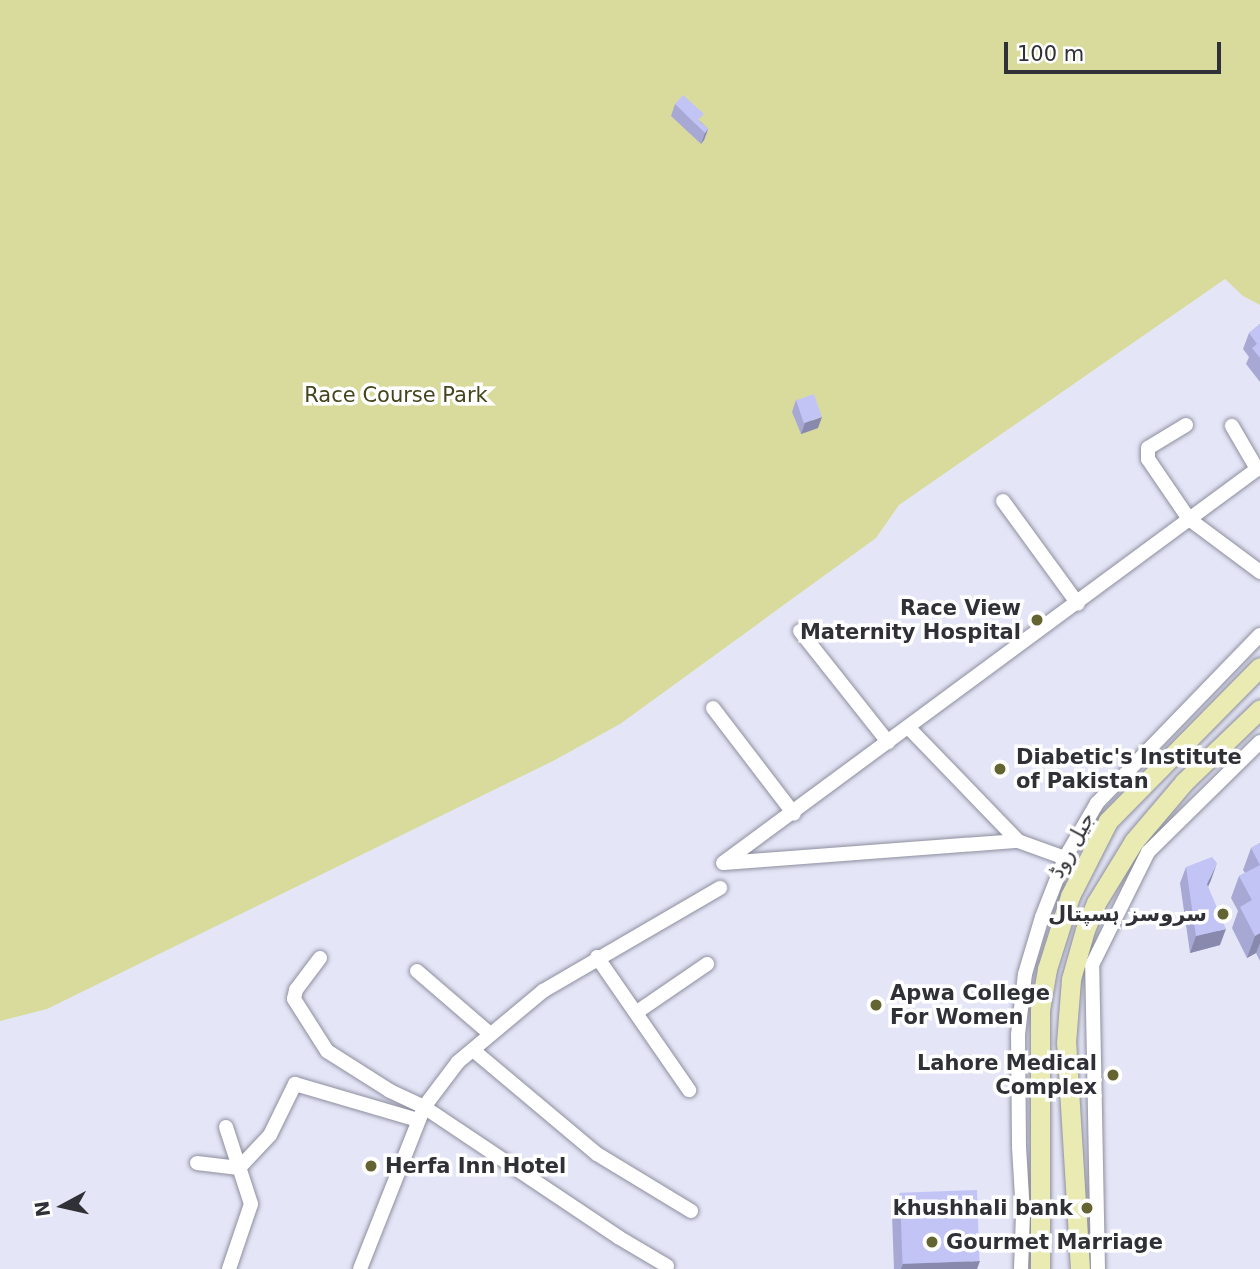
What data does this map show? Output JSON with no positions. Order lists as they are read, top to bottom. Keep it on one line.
{"streets":{"main road":["جیل روڈ"]},"parks":["Race Course Park"],"places":["Race View Maternity Hospital","Diabetic's Institute of Pakistan","سروسز ہسپتال","Apwa College For Women","Lahore Medical Complex","Herfa Inn Hotel","khushhali bank","Gourmet Marriage"],"scale_bar":"100 m","north":"left"}
